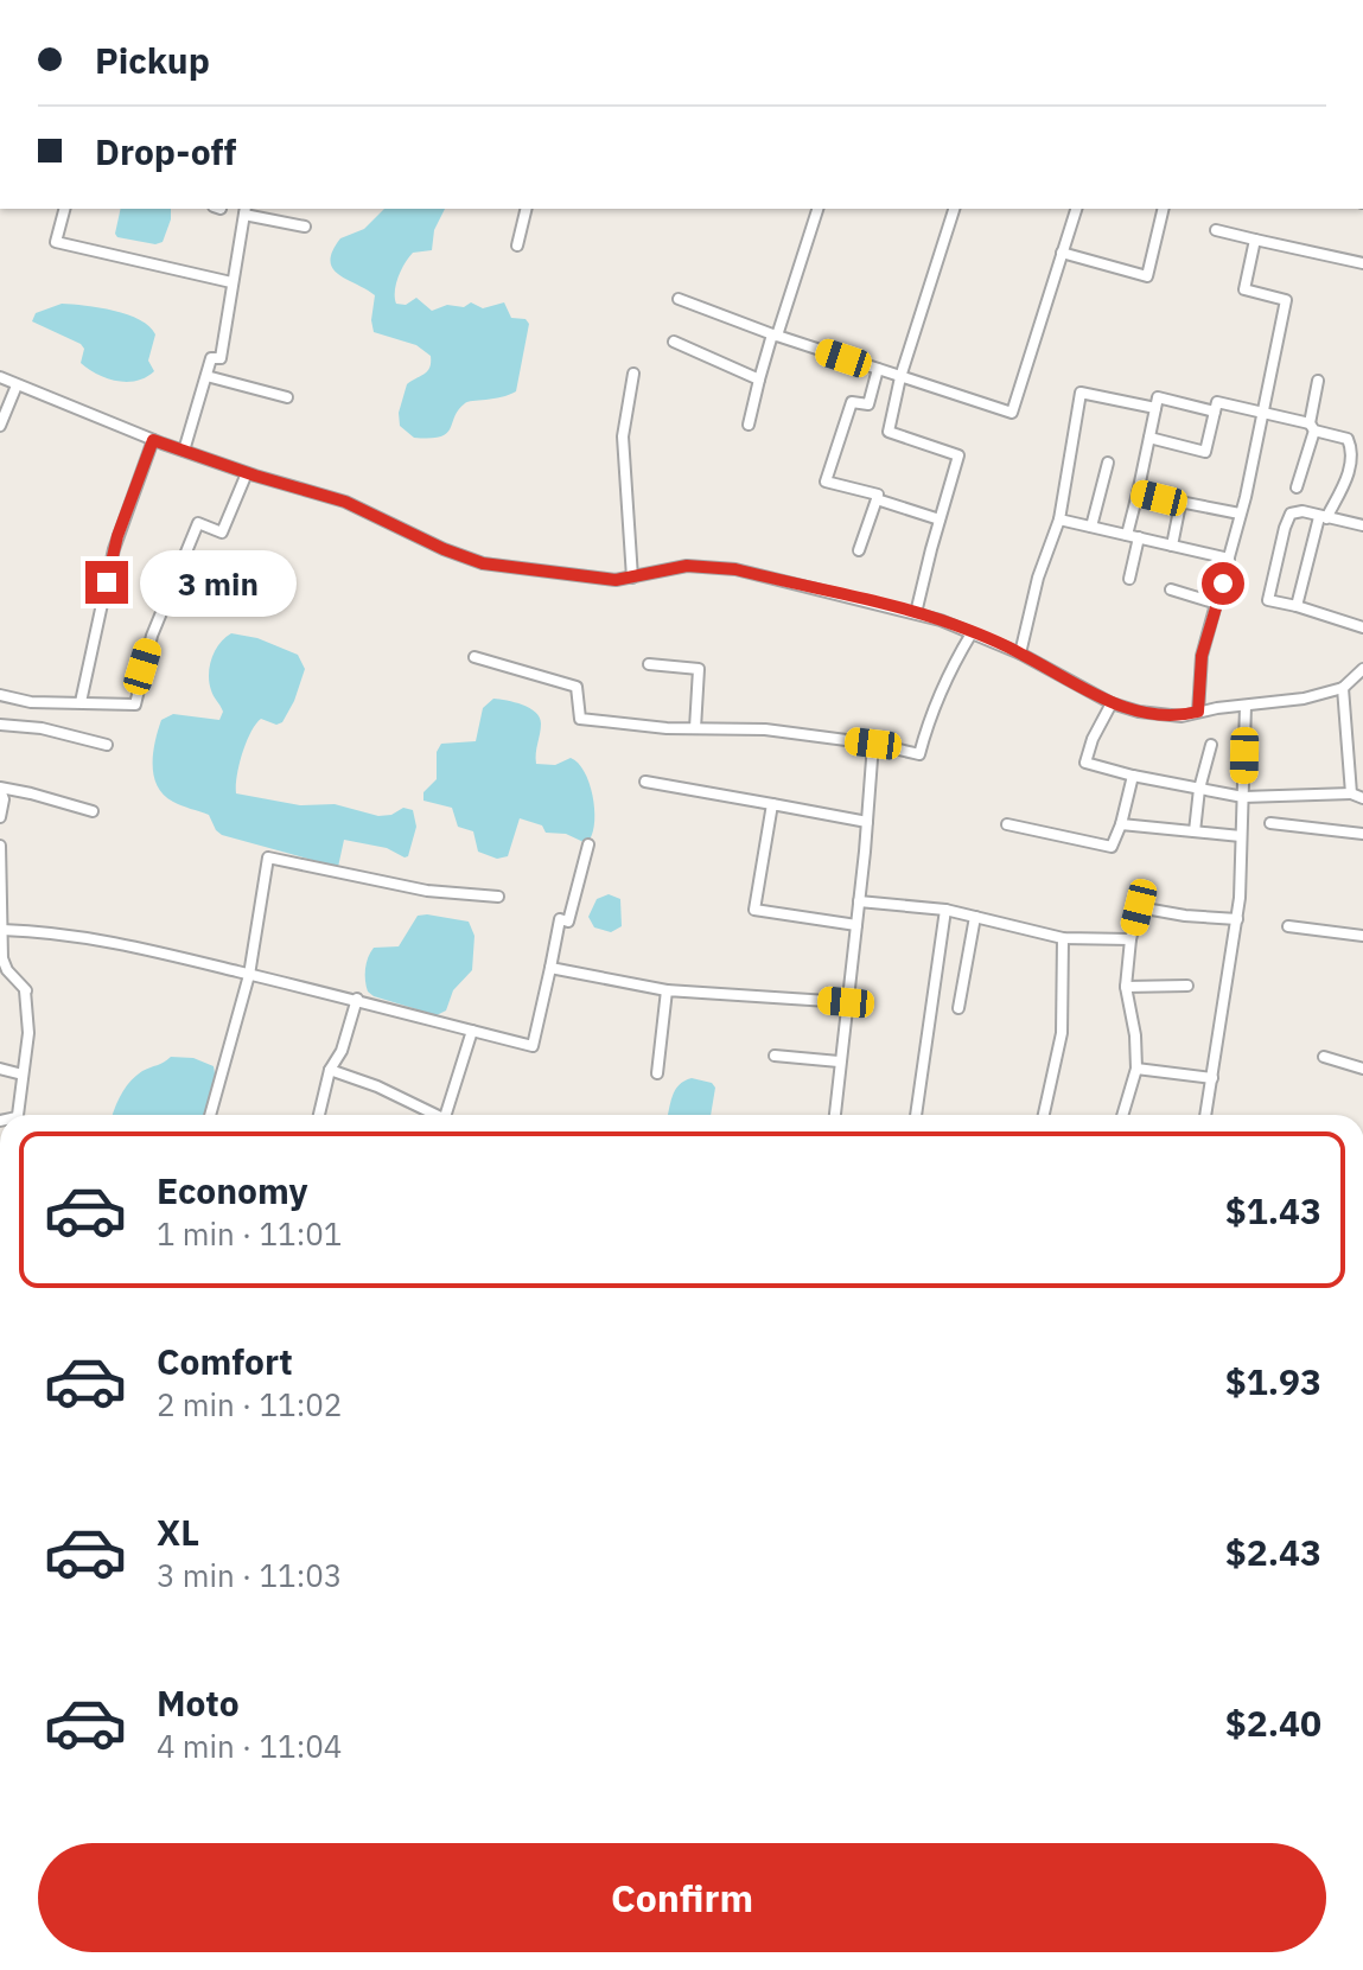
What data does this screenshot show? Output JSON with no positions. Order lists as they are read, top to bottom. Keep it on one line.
{"page":{"banner":["Pickup","Drop-off"],"bubble":"3 min","list":[{"name":"Economy","note":"1 min · 11:01","value":"$1.43"},{"name":"Comfort","note":"2 min · 11:02","value":"$1.93"},{"name":"XL","note":"3 min · 11:03","value":"$2.43"},{"name":"Moto","note":"4 min · 11:04","value":"$2.40"}],"buttons":"Confirm"}}
